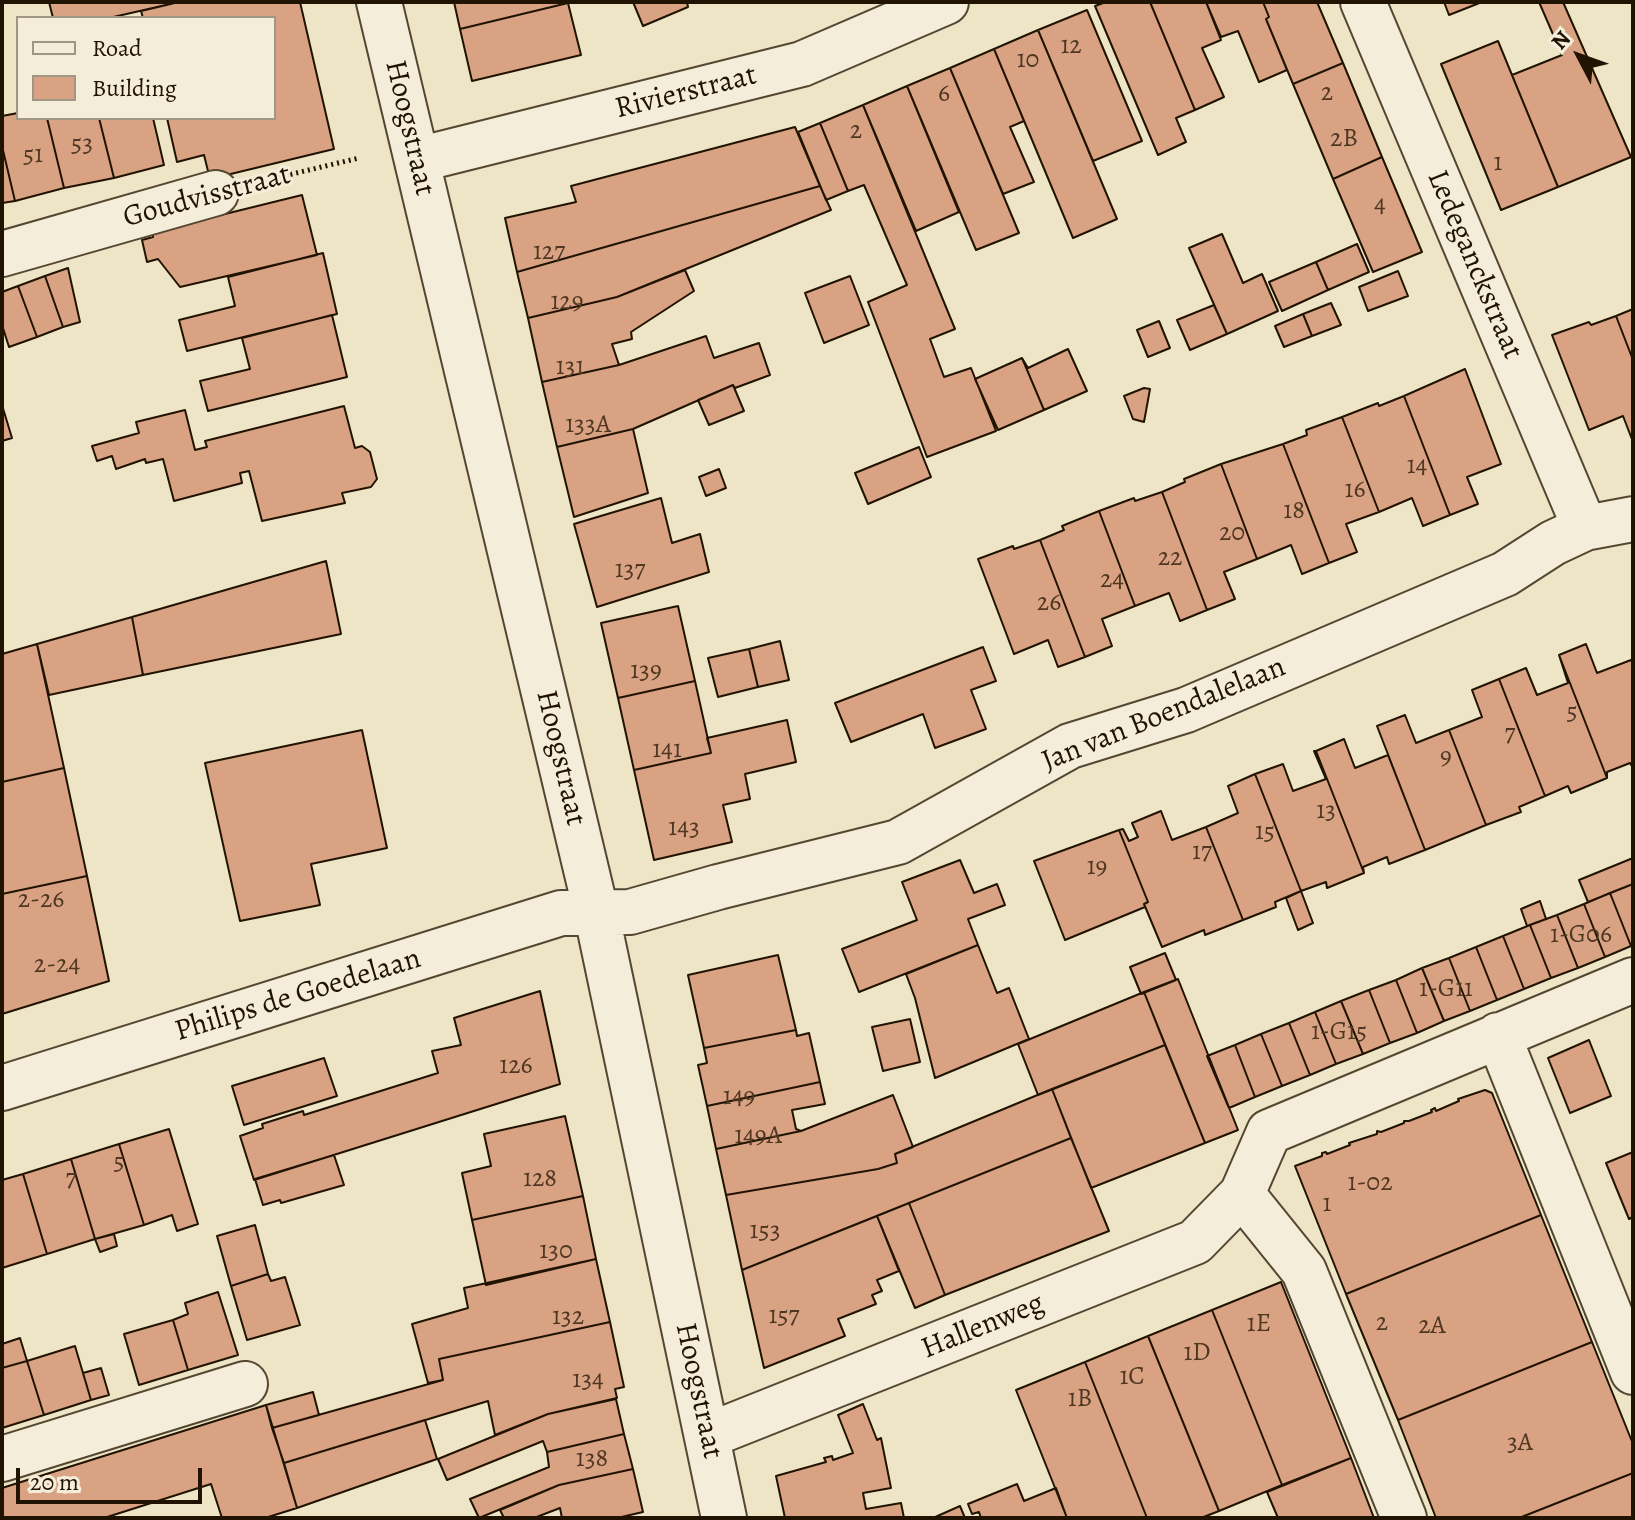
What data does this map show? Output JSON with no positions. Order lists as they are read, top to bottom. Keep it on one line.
{"streets":{"street":["Rivierstraat","Hoogstraat","Goudvisstraat","Ledeganckstraat","Jan van Boendalelaan","Philips de Goedelaan","Hallenweg"]},"crossings":[["Rivierstraat","Hoogstraat"],["Rivierstraat","Goudvisstraat"],["Hoogstraat","Goudvisstraat"],["Hoogstraat","Jan van Boendalelaan"],["Hoogstraat","Philips de Goedelaan"],["Hoogstraat","Hallenweg"],["Ledeganckstraat","Jan van Boendalelaan"],["Jan van Boendalelaan","Philips de Goedelaan"]],"house_numbers":["12","10","2","6","2","2B","53","51","1","4","127","129","131","133A","14","16","18","20","22","137","24","26","139","5","7","141","9","13","143","15","17","19","2-26","1-G06","2-24","1-G11","1-G15","126","149","149A","5","7","128","1-02","1","153","130","157","132","2","1E","2A","1D","1C","134","1B","3A","138"],"legend":["Road","Building"],"scale_bar":"20 m","north":"top left"}
